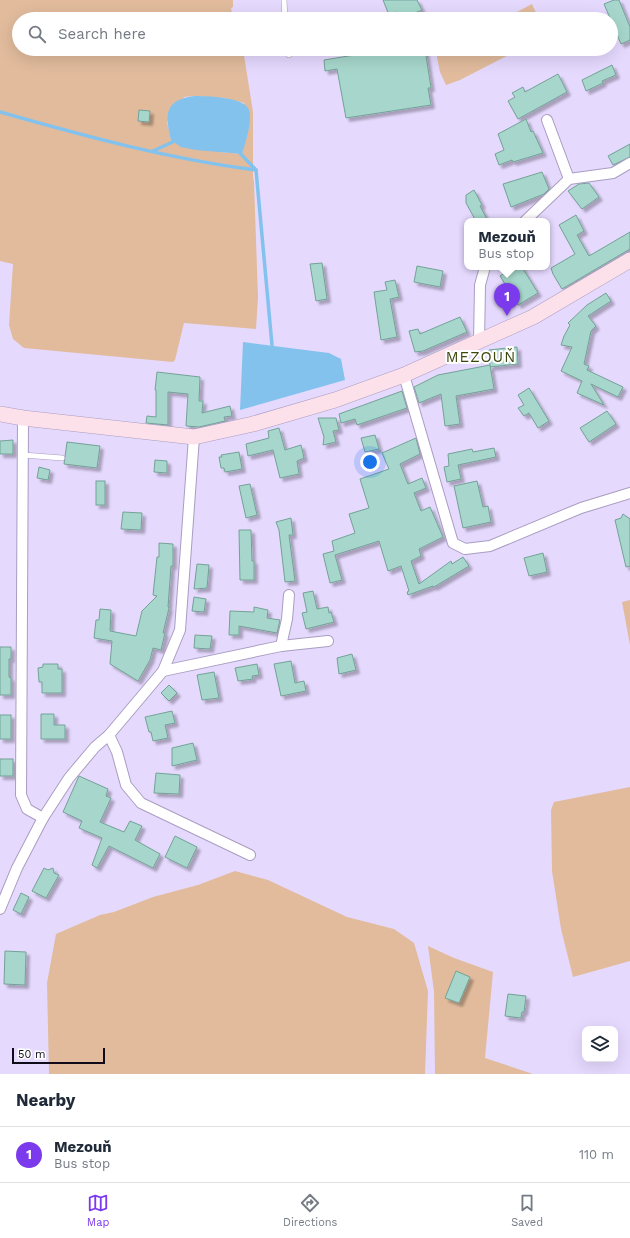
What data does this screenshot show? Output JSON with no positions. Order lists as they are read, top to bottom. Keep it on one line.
{"districts":["MEZOUŇ"],"scale_bar":"50 m","page":{"search":"Search here","popup":["Mezouň","Bus stop"],"pins":"1","scale":"50 m","heading":"Nearby","list":[{"mark":"1","name":"Mezouň","note":"Bus stop","value":"110 m"}],"nav":["Map","Directions","Saved"]}}
